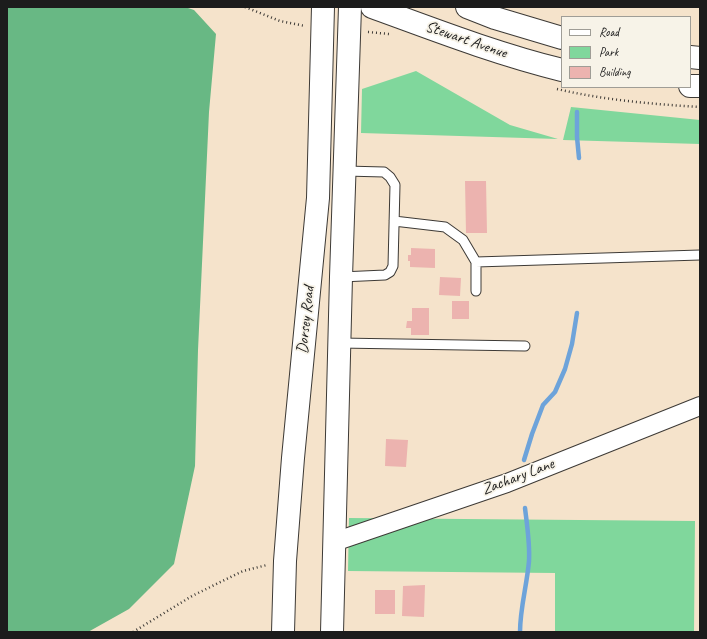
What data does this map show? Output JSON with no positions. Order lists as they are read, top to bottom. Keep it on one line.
{"streets":{"main road":["Stewart Avenue","Dorsey Road"],"street":["Zachary Lane"]},"crossings":[["Dorsey Road","Zachary Lane"]],"legend":["Road","Park","Building"]}
